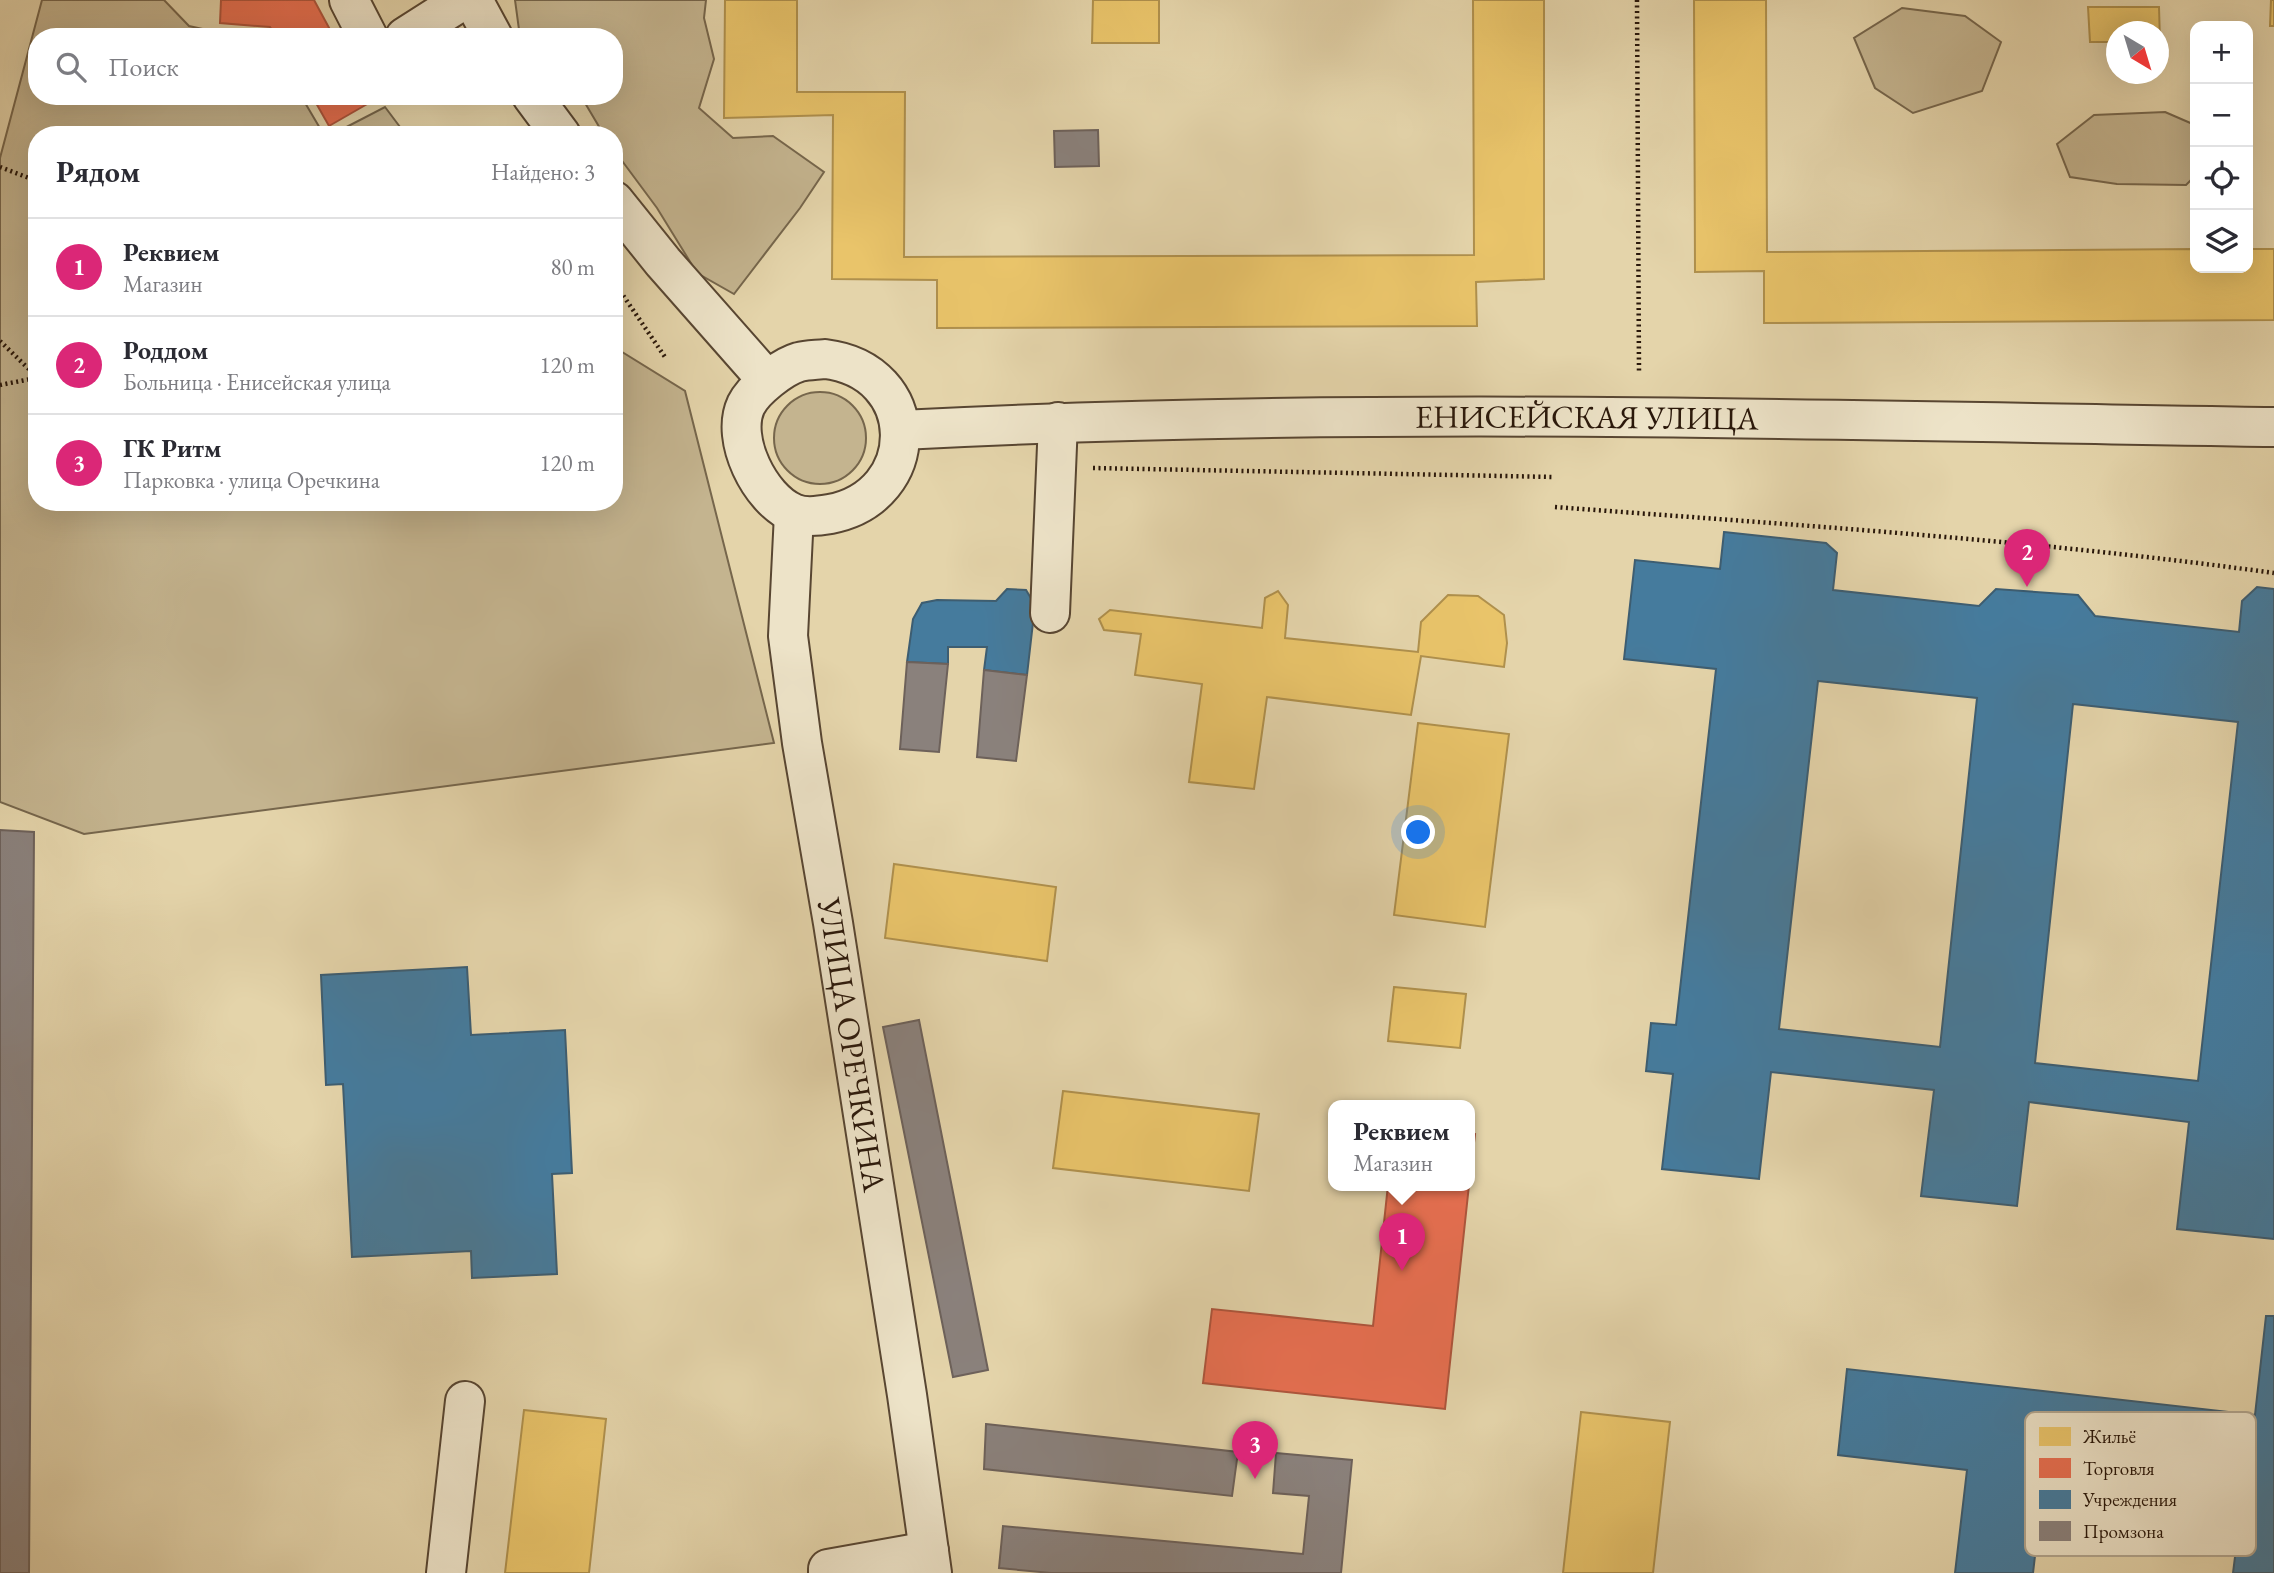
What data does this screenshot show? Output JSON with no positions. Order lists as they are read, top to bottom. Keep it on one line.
{"streets":{"street":["ЕНИСЕЙСКАЯ УЛИЦА","УЛИЦА ОРЕЧКИНА"]},"crossings":[["ЕНИСЕЙСКАЯ УЛИЦА","УЛИЦА ОРЕЧКИНА"]],"legend":["Жильё","Торговля","Учреждения","Промзона"],"north":"bottom right","page":{"map_buttons":["+","−"],"search":"Поиск","heading":["Рядом","Найдено: 3"],"list":[{"mark":"1","name":"Реквием","note":"Магазин","value":"80 m"},{"mark":"2","name":"Роддом","note":"Больница · Енисейская улица","value":"120 m"},{"mark":"3","name":"ГК Ритм","note":"Парковка · улица Оречкина","value":"120 m"}],"pins":["2","1","3"],"popup":["Реквием","Магазин"]}}
